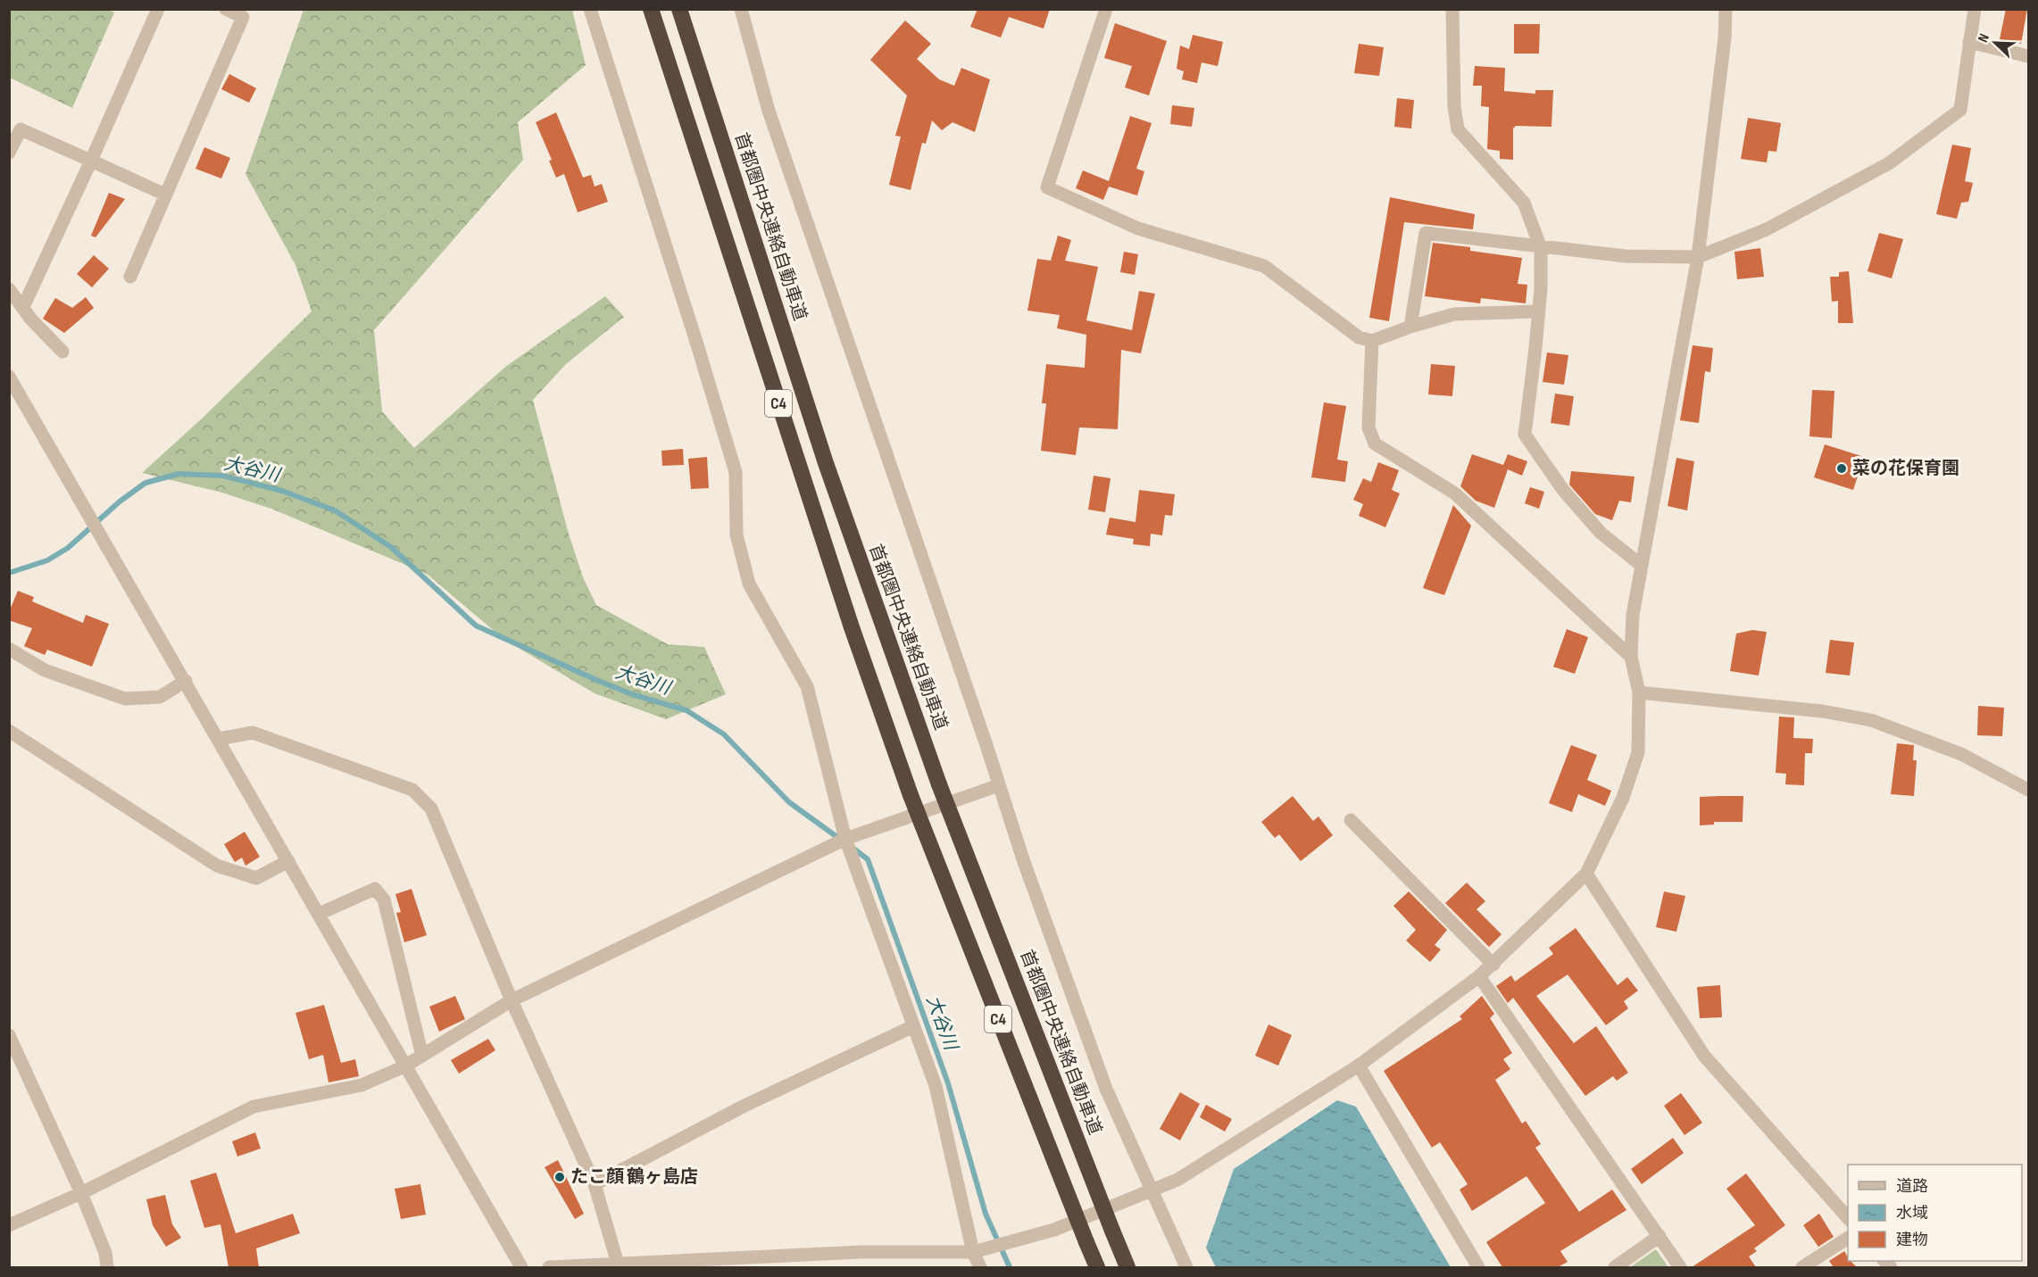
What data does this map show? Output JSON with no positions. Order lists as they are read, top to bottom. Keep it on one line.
{"streets":{"highway":["首都圏中央連絡自動車道","C4"]},"water":["大谷川"],"places":["菜の花保育園","たこ顔 鶴ヶ島店"],"legend":["道路","水域","建物"],"north":"top left"}
